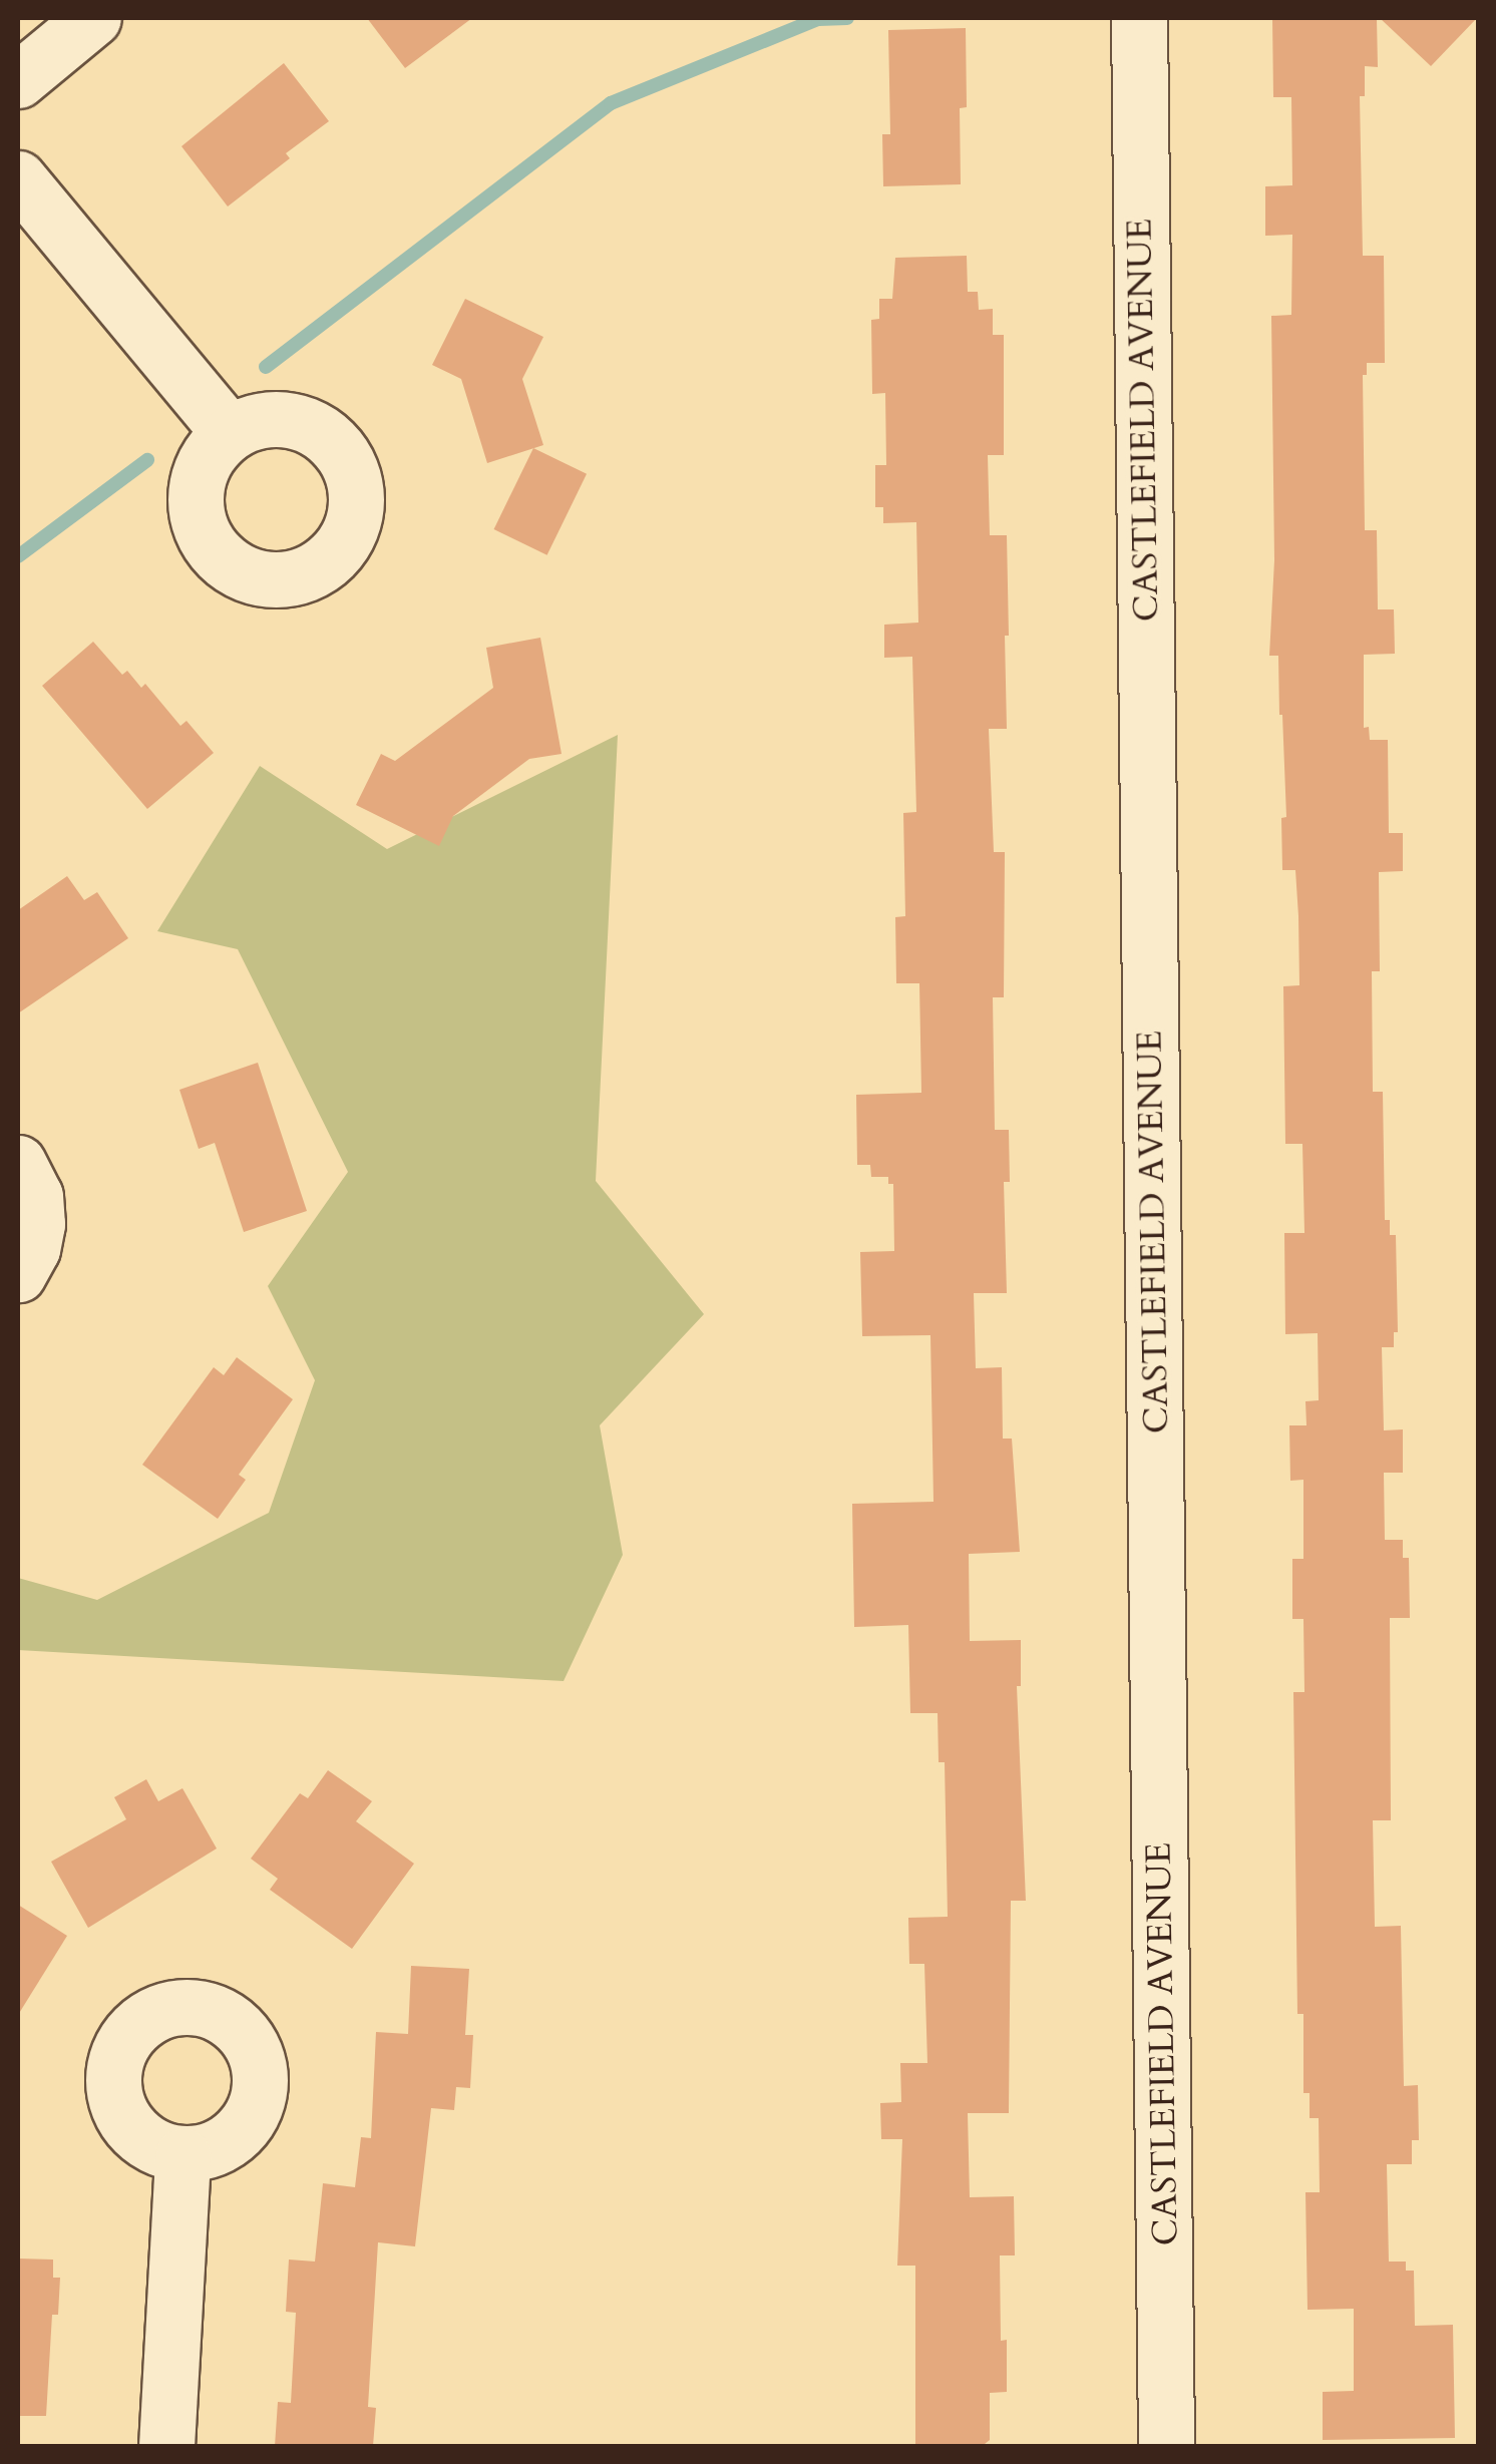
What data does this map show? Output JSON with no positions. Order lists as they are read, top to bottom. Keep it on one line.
{"streets":{"street":["CASTLEFIELD AVENUE"]}}
